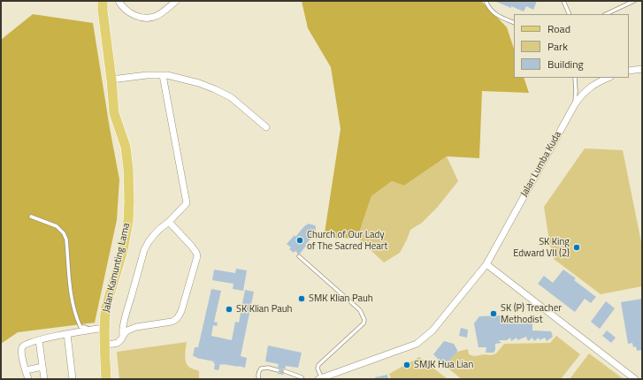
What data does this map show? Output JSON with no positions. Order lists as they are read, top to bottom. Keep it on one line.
{"streets":{"main road":["Jalan Kamunting Lama"],"street":["Jalan Lumba Kuda"]},"places":["Church of Our Lady of The Sacred Heart","SK King Edward VII (2)","SMK Klian Pauh","SK Klian Pauh","SK (P) Treacher Methodist","SMJK Hua Lian"],"legend":["Road","Park","Building"]}
